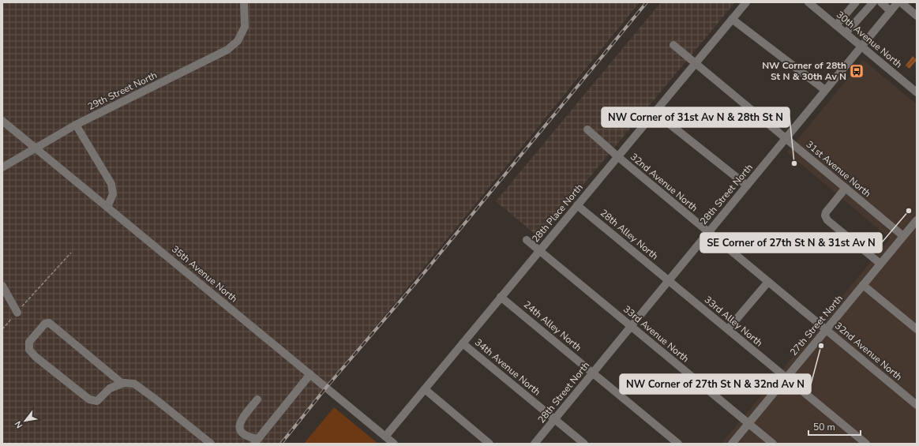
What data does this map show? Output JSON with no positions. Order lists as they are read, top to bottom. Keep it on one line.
{"streets":{"street":["30th Avenue North","29th Street North","31st Avenue North","32nd Avenue North","28th Street North","28th Place North","28th Alley North","35th Avenue North","33rd Alley North","27th Street North","24th Alley North","33rd Avenue North","34th Avenue North"]},"crossings":[["30th Avenue North","28th Street North"],["29th Street North","35th Avenue North"],["31st Avenue North","28th Street North"],["31st Avenue North","28th Place North"],["31st Avenue North","27th Street North"],["32nd Avenue North","28th Street North"],["32nd Avenue North","28th Place North"],["32nd Avenue North","27th Street North"],["28th Street North","28th Alley North"],["28th Street North","33rd Alley North"],["28th Street North","24th Alley North"],["28th Street North","33rd Avenue North"],["28th Street North","34th Avenue North"],["28th Place North","28th Alley North"],["28th Place North","35th Avenue North"],["28th Place North","24th Alley North"],["28th Place North","33rd Avenue North"],["28th Place North","34th Avenue North"],["28th Alley North","33rd Alley North"],["33rd Alley North","27th Street North"],["27th Street North","33rd Avenue North"]],"places":{"bus stop":["NW Corner of 28th St N & 30th Av N"],"other":["NW Corner of 31st Av N & 28th St N","SE Corner of 27th St N & 31st Av N","NW Corner of 27th St N & 32nd Av N"]},"scale_bar":"50 m","north":"bottom left"}
